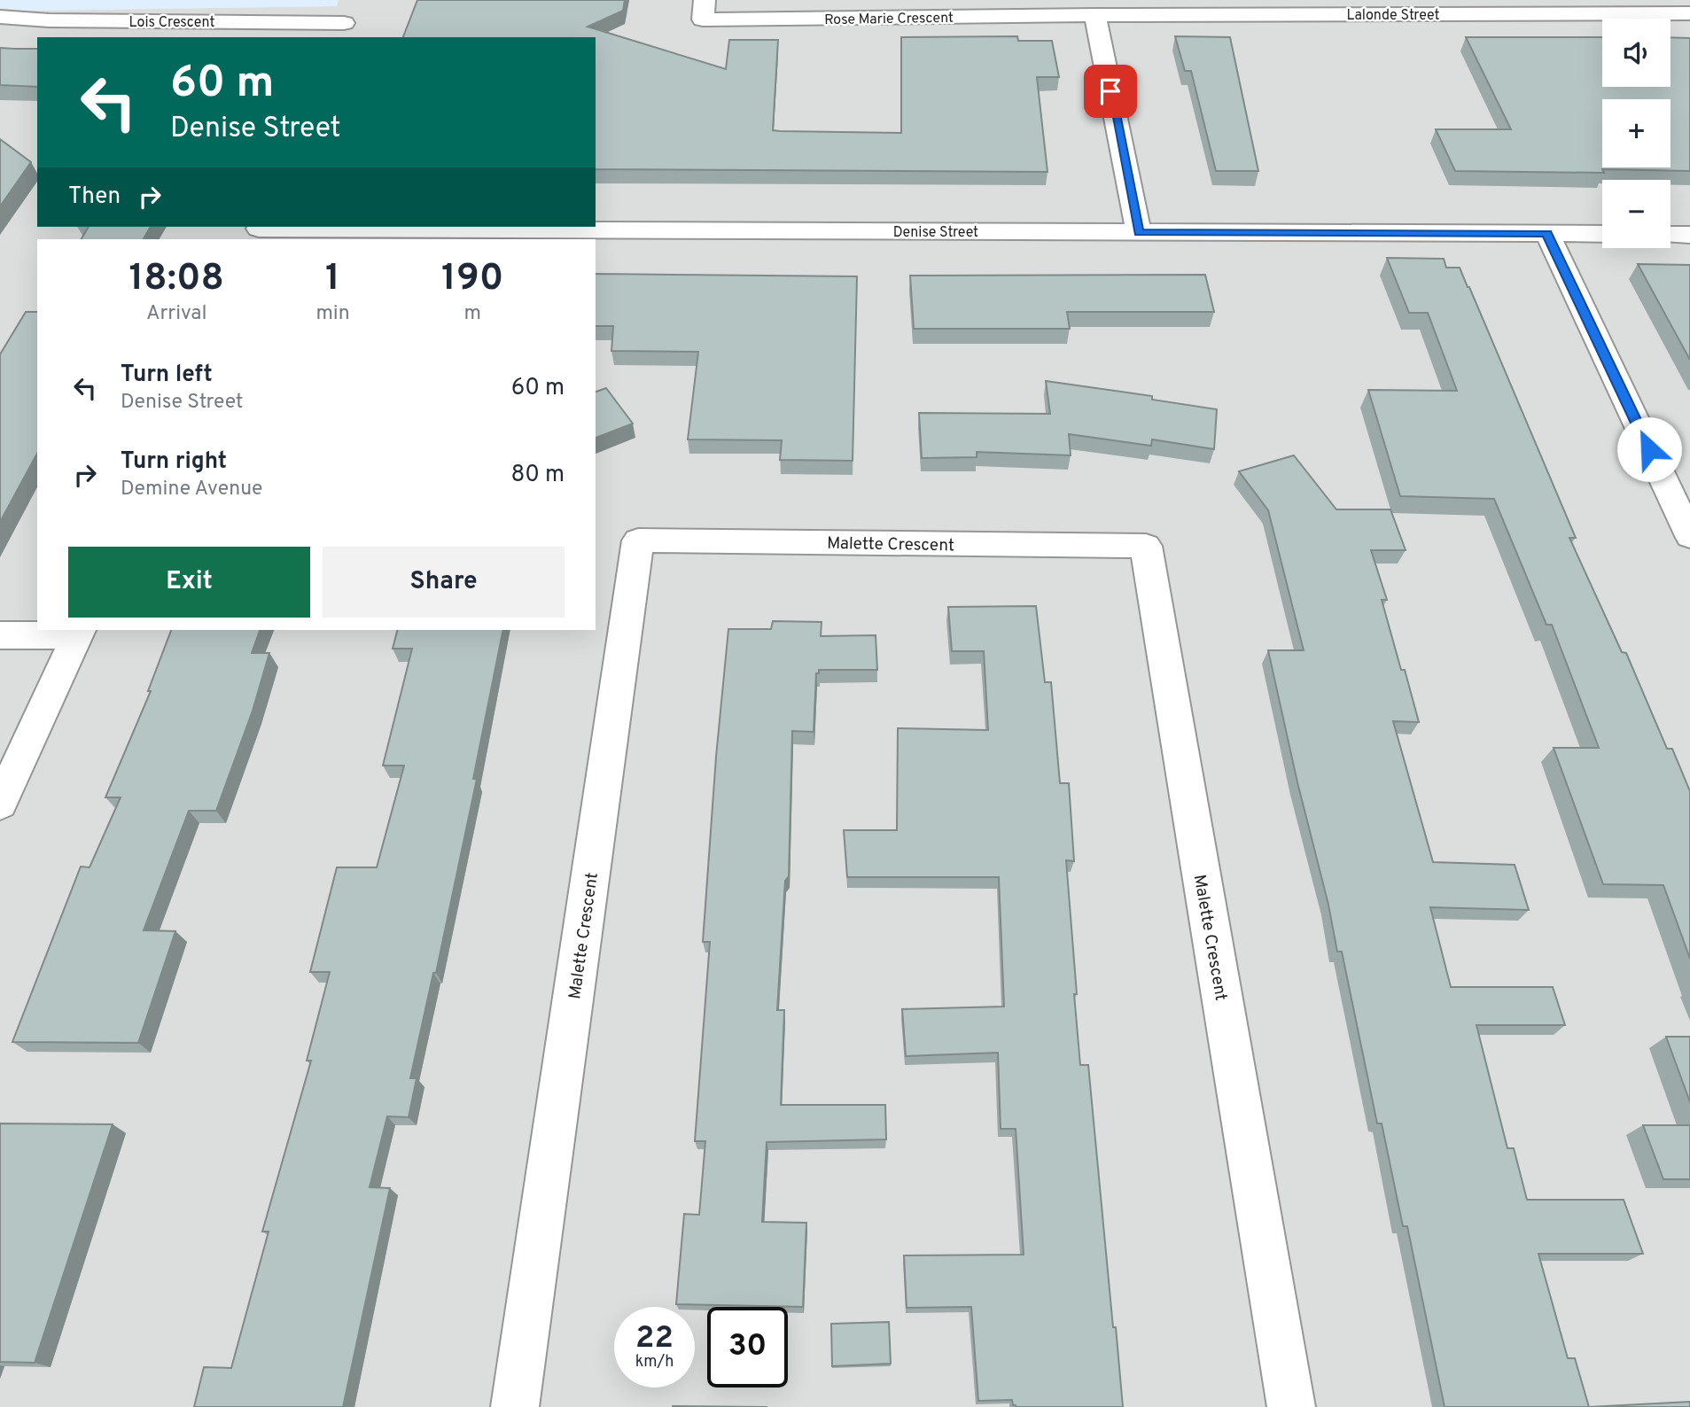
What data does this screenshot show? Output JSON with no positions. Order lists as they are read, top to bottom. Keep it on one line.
{"streets":{"street":["Lalonde Street","Rose Marie Crescent","Lois Crescent","Denise Street","Malette Crescent"]},"crossings":[["Lalonde Street","Rose Marie Crescent"]],"page":{"map_buttons":["+","−"],"turn":["60 m","Denise Street"],"then":"Then","eta":["18:08","Arrival","1","min","190","m"],"list":[{"name":"Turn left","note":"Denise Street","value":"60 m"},{"name":"Turn right","note":"Demine Avenue","value":"80 m"}],"buttons":["Exit","Share"],"speed":"22 km/h","limit":"30"}}
